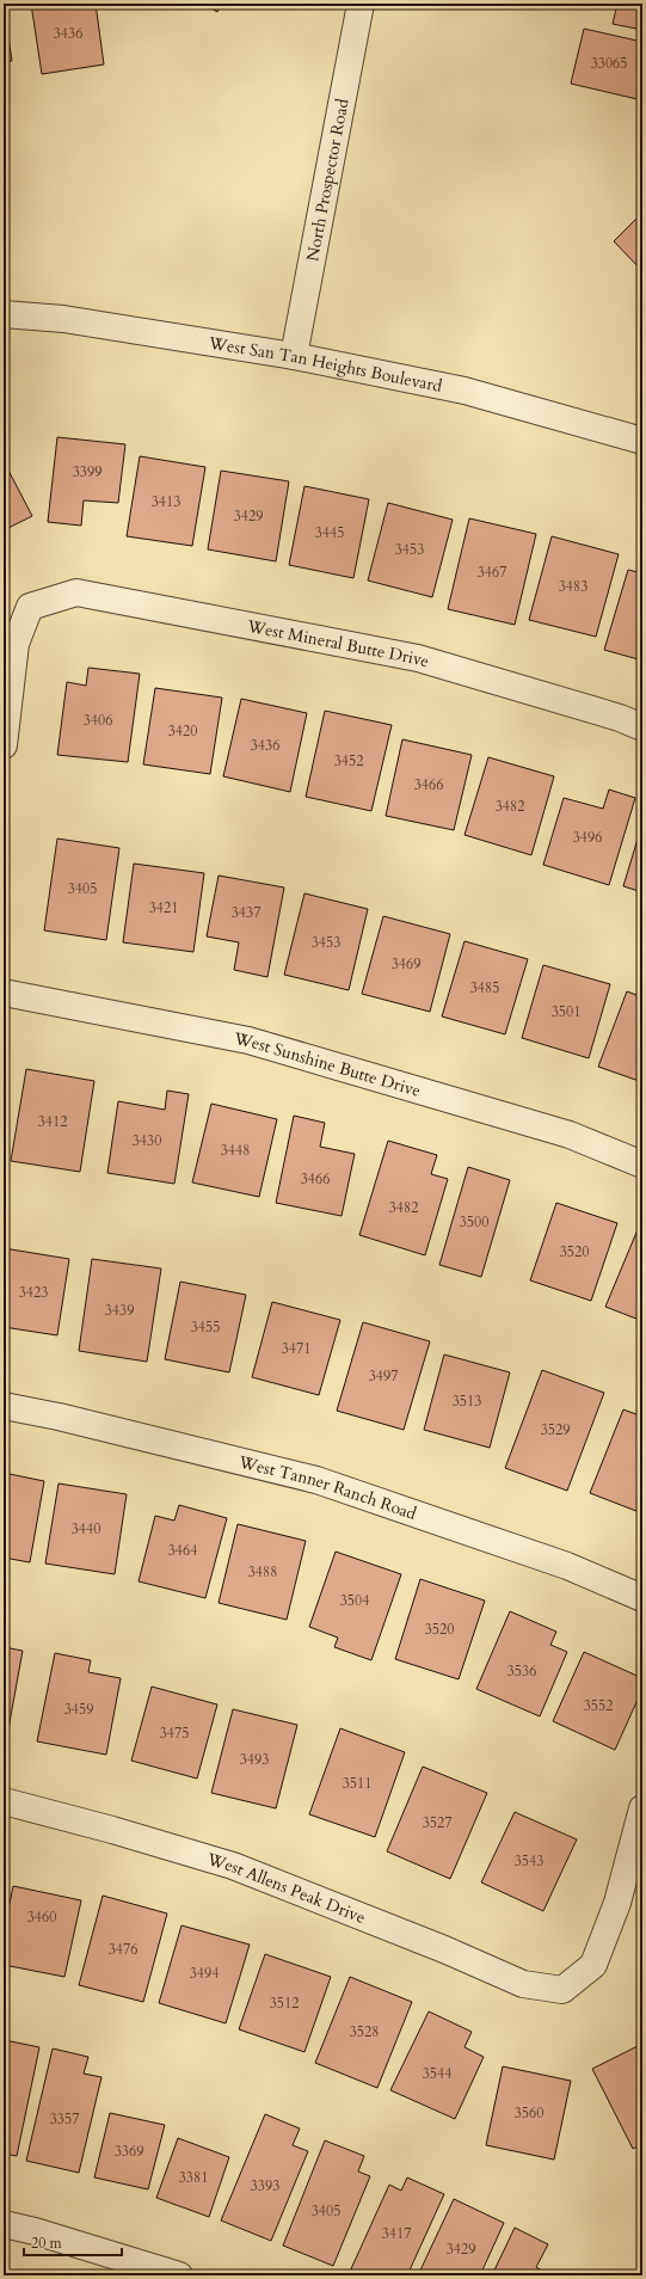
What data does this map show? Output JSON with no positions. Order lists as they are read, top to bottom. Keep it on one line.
{"streets":{"street":["North Prospector Road","West San Tan Heights Boulevard","West Mineral Butte Drive","West Sunshine Butte Drive","West Tanner Ranch Road","West Allens Peak Drive"]},"crossings":[["North Prospector Road","West San Tan Heights Boulevard"]],"house_numbers":["3436","33065","3399","3413","3429","3445","3453","3467","3483","3406","3420","3436","3452","3466","3482","3496","3405","3421","3437","3453","3469","3485","3501","3412","3430","3448","3466","3482","3500","3520","3423","3439","3455","3471","3497","3513","3529","3440","3464","3488","3504","3520","3536","3552","3459","3475","3493","3511","3527","3543","3460","3476","3494","3512","3528","3544","3560","3357","3369","3381","3393","3405","3417","3429"],"scale_bar":"20 m"}
